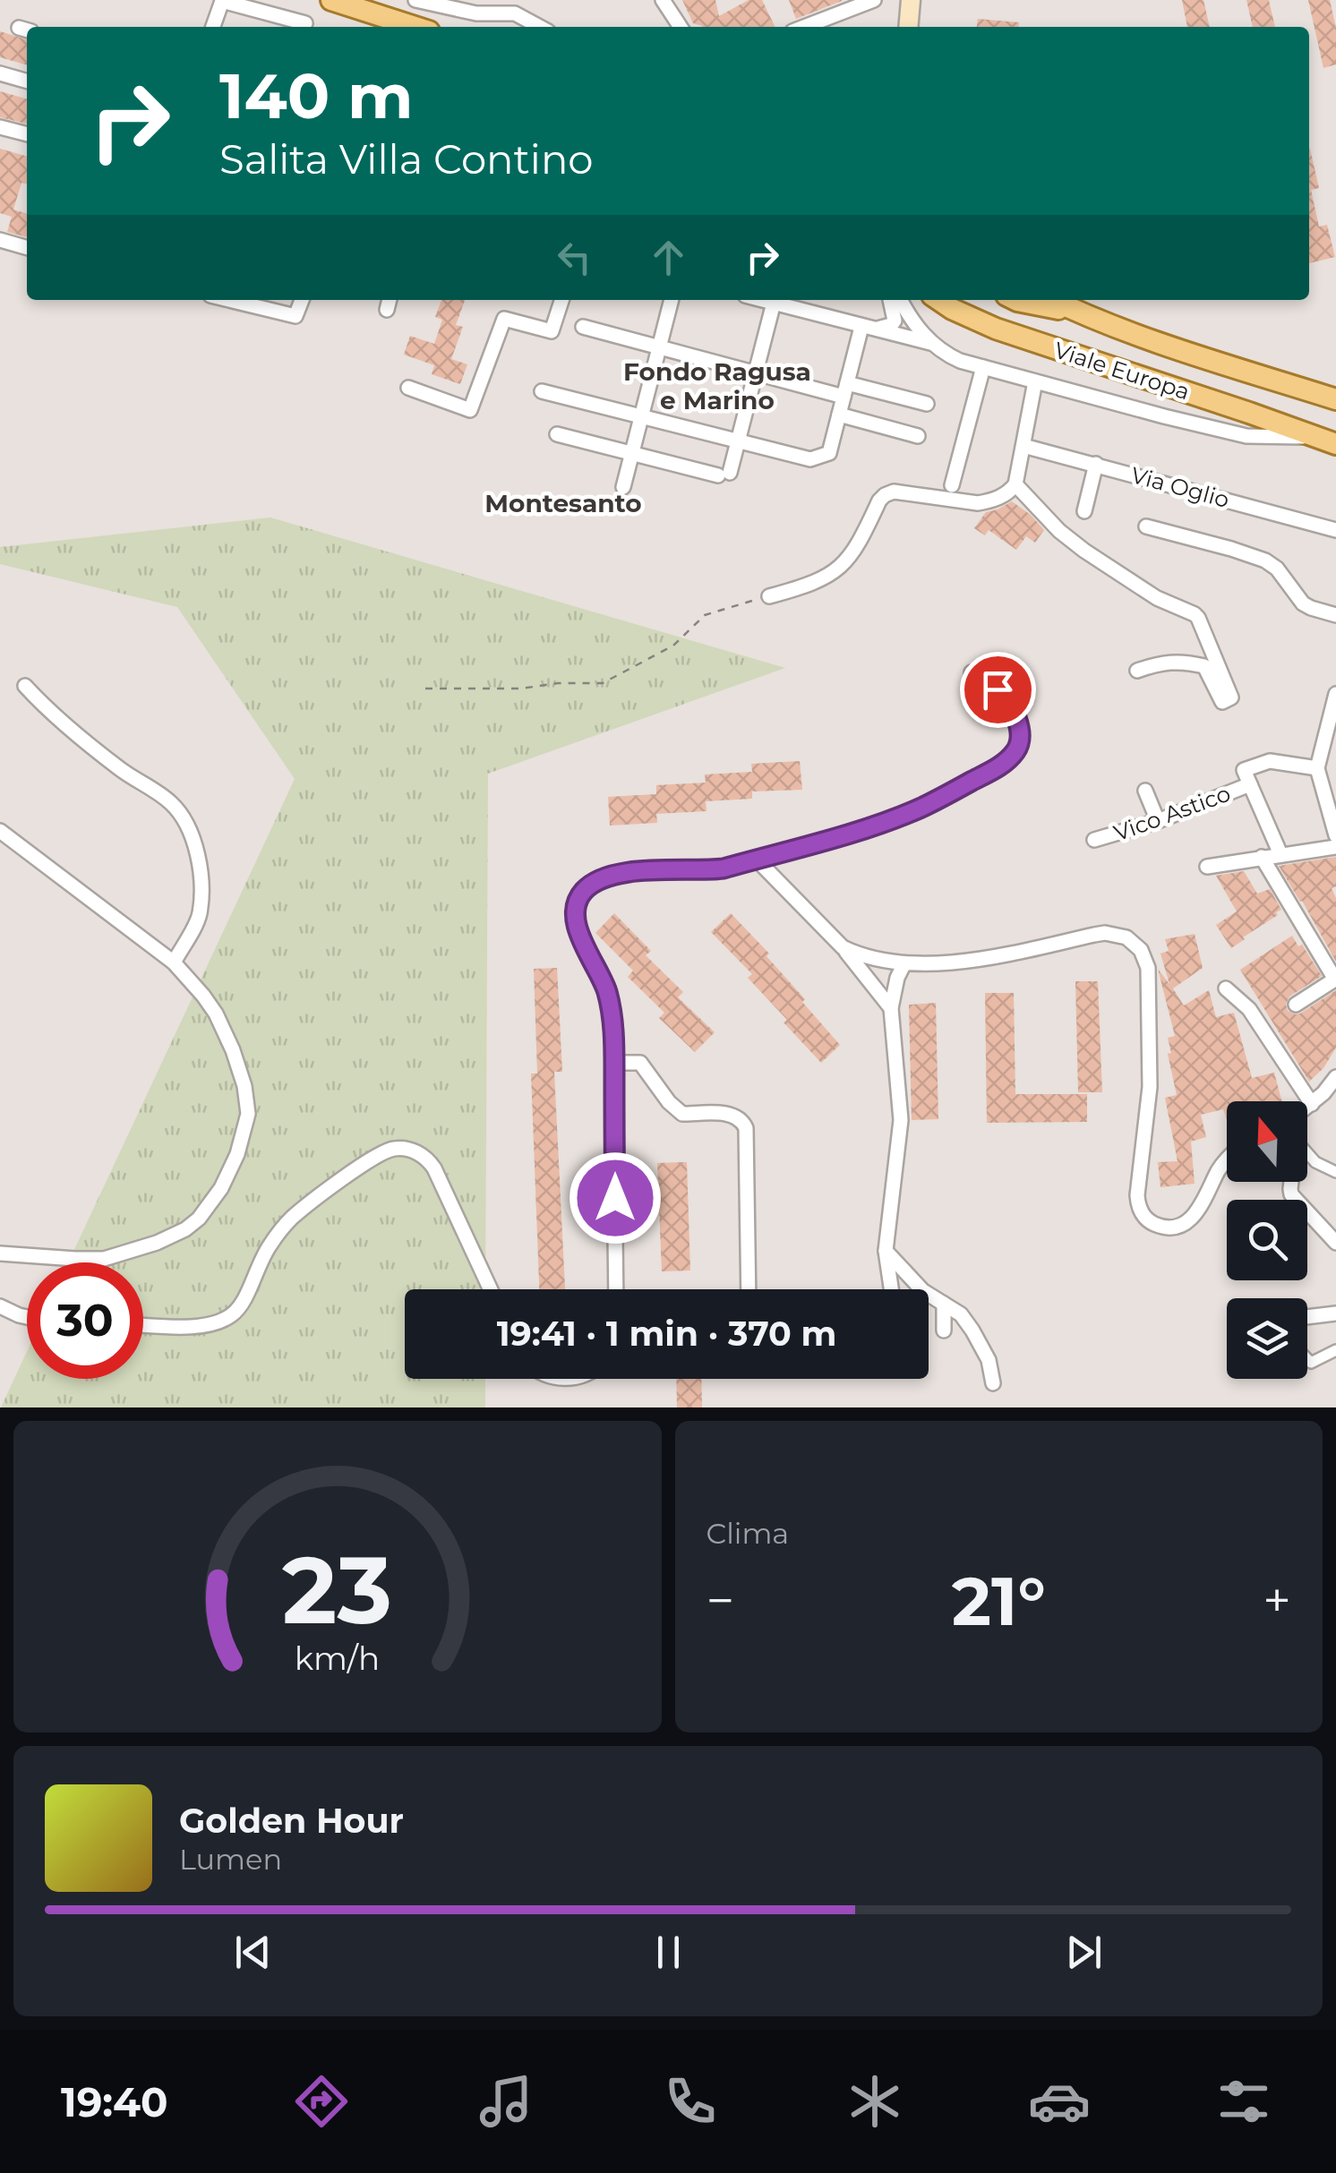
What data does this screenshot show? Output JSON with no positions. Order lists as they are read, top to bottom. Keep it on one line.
{"streets":{"main road":["Viale Europa"],"street":["Via Oglio","Vico Astico"]},"districts":["Fondo Ragusa e Marino","Montesanto"],"north":"top","page":{"turn":["140 m","Salita Villa Contino"],"limit":"30","trip":"19:41 · 1 min · 370 m","tile":"Clima","heat":["−","21°","+"],"song":["Golden Hour","Lumen"],"tabs":"19:40","gauge":["23","km/h"]}}
